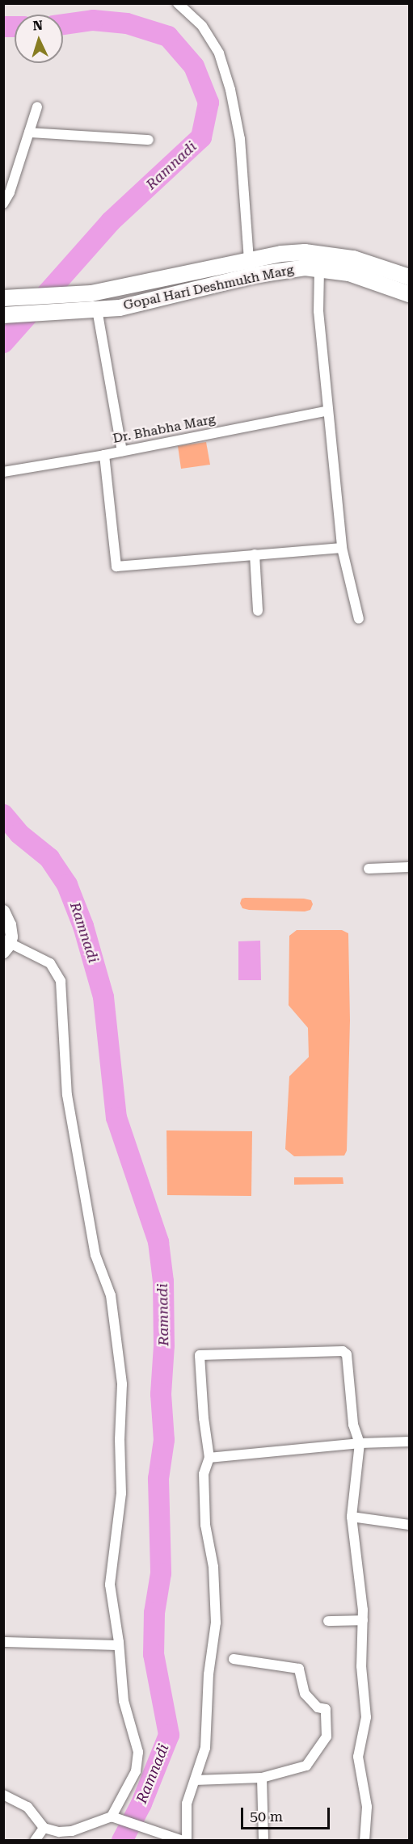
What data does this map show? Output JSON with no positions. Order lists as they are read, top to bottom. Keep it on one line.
{"streets":{"main road":["Gopal Hari Deshmukh Marg"],"street":["Dr. Bhabha Marg"]},"water":["Ramnadi"],"scale_bar":"50 m","north":"top"}
